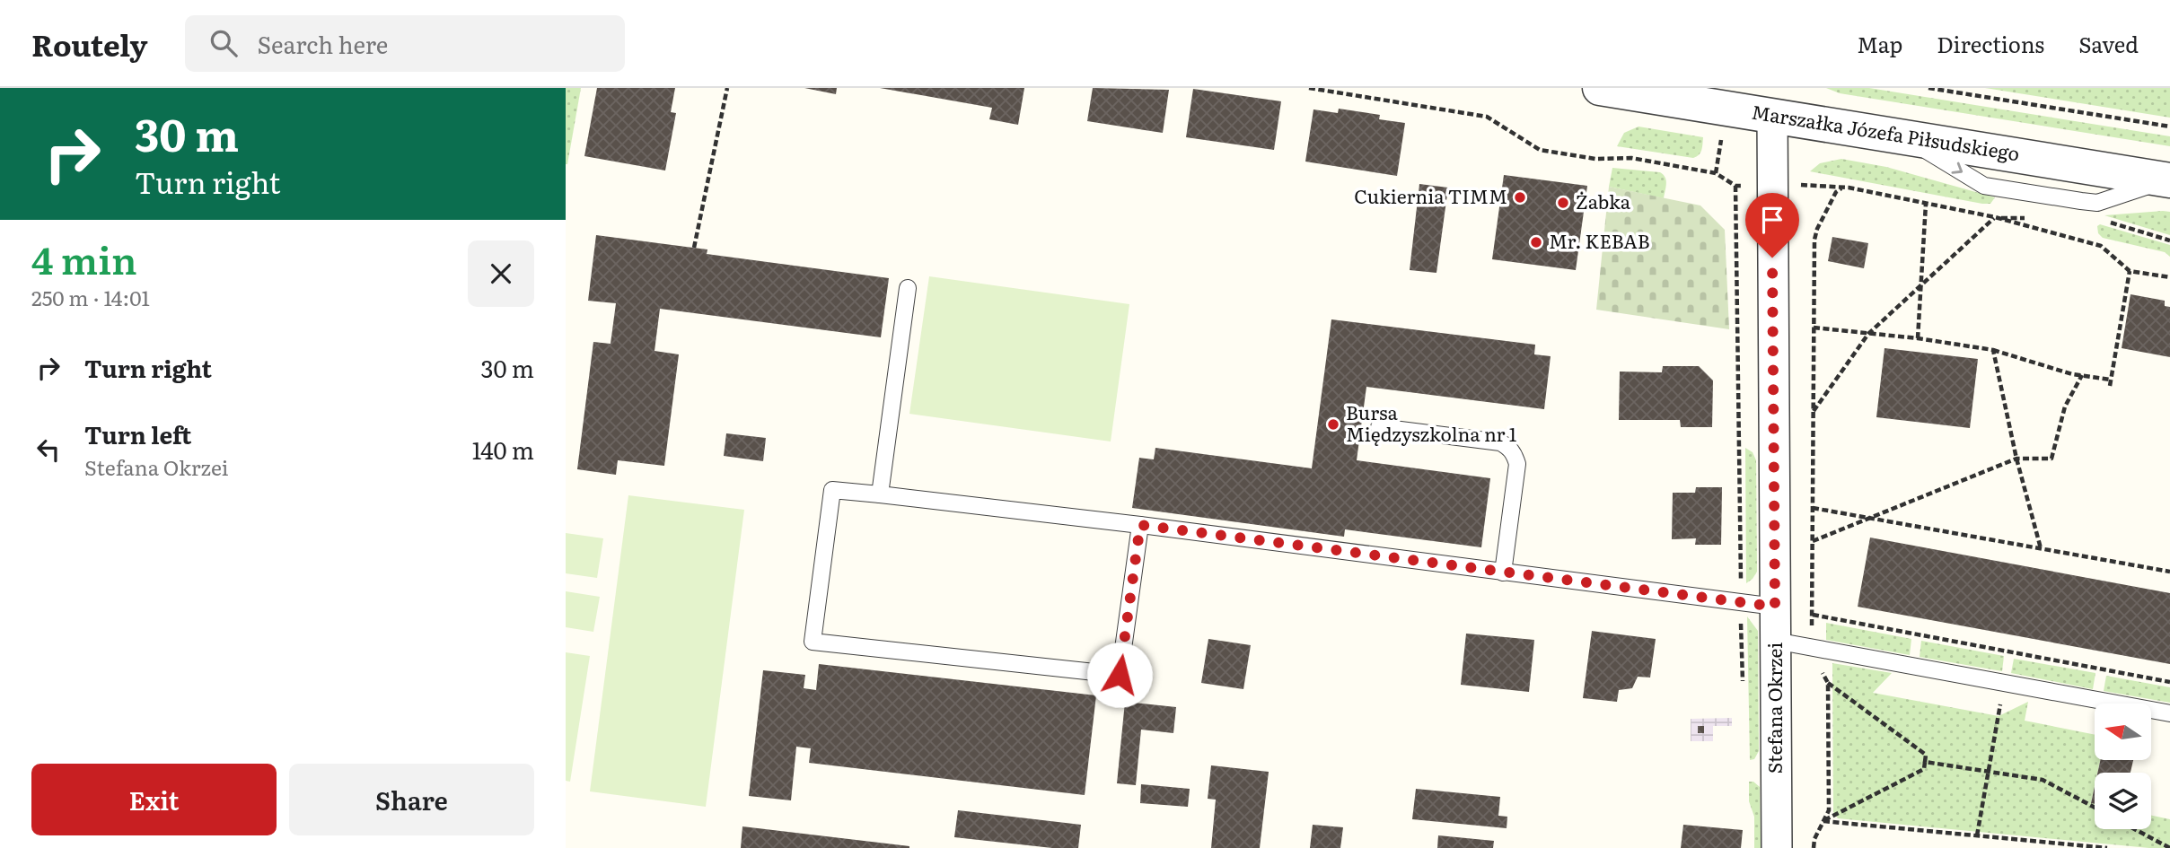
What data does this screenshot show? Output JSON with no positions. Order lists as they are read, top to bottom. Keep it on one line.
{"streets":{"street":["Marszałka Józefa Piłsudskiego","Stefana Okrzei"]},"crossings":[["Marszałka Józefa Piłsudskiego","Stefana Okrzei"]],"places":["Cukiernia TIMM","Żabka","Mr. KEBAB","Bursa Międzyszkolna nr 1"],"north":"left","page":{"header":"Routely","search":"Search here","nav":["Map","Directions","Saved"],"turn":["30 m","Turn right"],"heading":["4 min","250 m · 14:01"],"list":[{"name":"Turn right","value":"30 m"},{"name":"Turn left","note":"Stefana Okrzei","value":"140 m"}],"buttons":["Exit","Share"]}}
